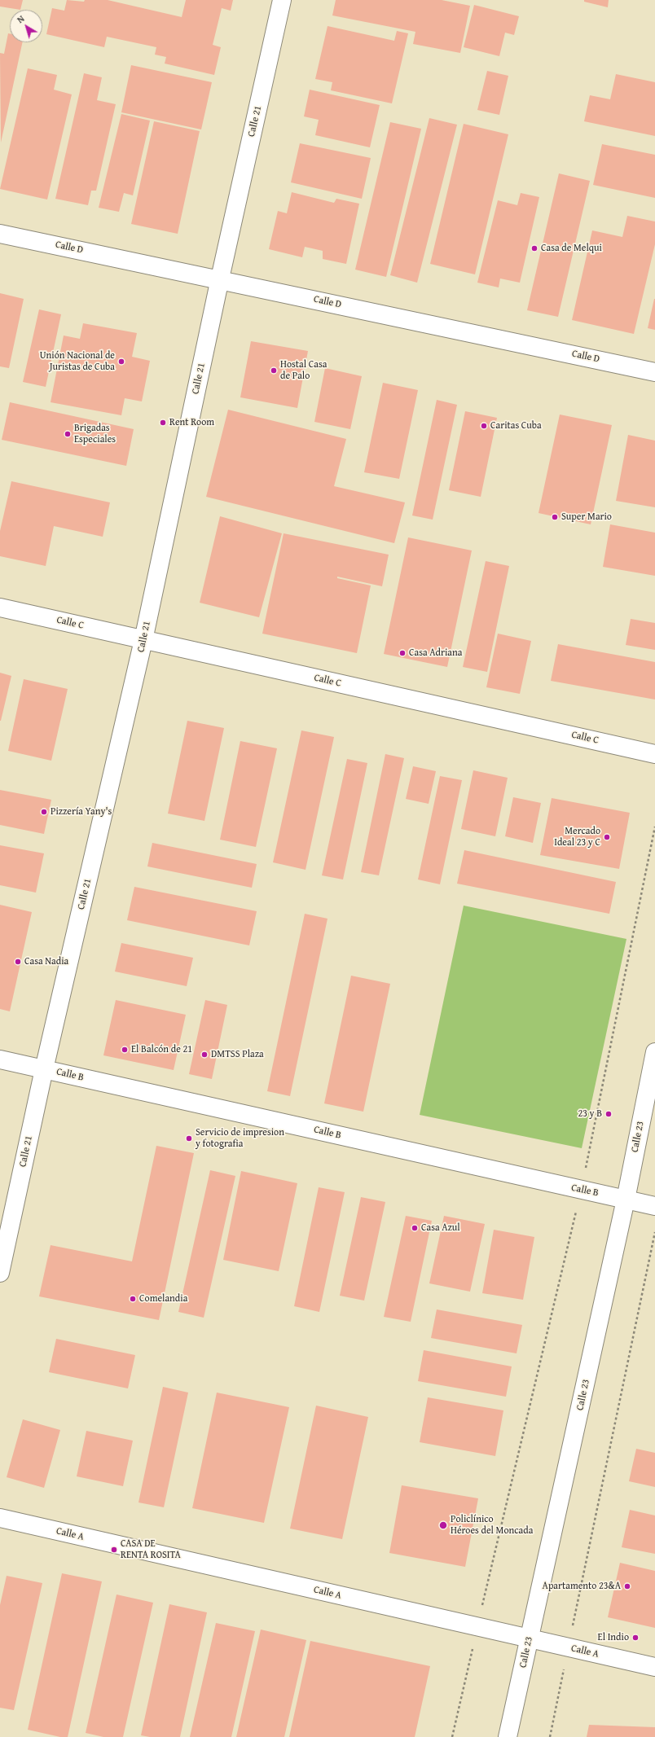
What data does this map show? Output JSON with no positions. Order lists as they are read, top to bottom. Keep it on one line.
{"streets":{"street":["Calle 21","Calle D","Calle C","Calle B","Calle 23","Calle A"]},"crossings":[["Calle 21","Calle D"],["Calle 21","Calle C"],["Calle 21","Calle B"],["Calle B","Calle 23"],["Calle 23","Calle A"]],"places":["Casa de Melqui","Unión Nacional de Juristas de Cuba","Hostal Casa de Palo","Rent Room","Caritas Cuba","Brigadas Especiales","Super Mario","Casa Adriana","Pizzería Yany's","Mercado Ideal 23 y C","Casa Nadia","El Balcón de 21","DMTSS Plaza","23 y B","Servicio de impresion y fotografia","Casa Azul","Comelandia","Policlínico Héroes del Moncada","CASA DE RENTA ROSITA","Apartamento 23&A","El Indio"],"north":"top left"}
